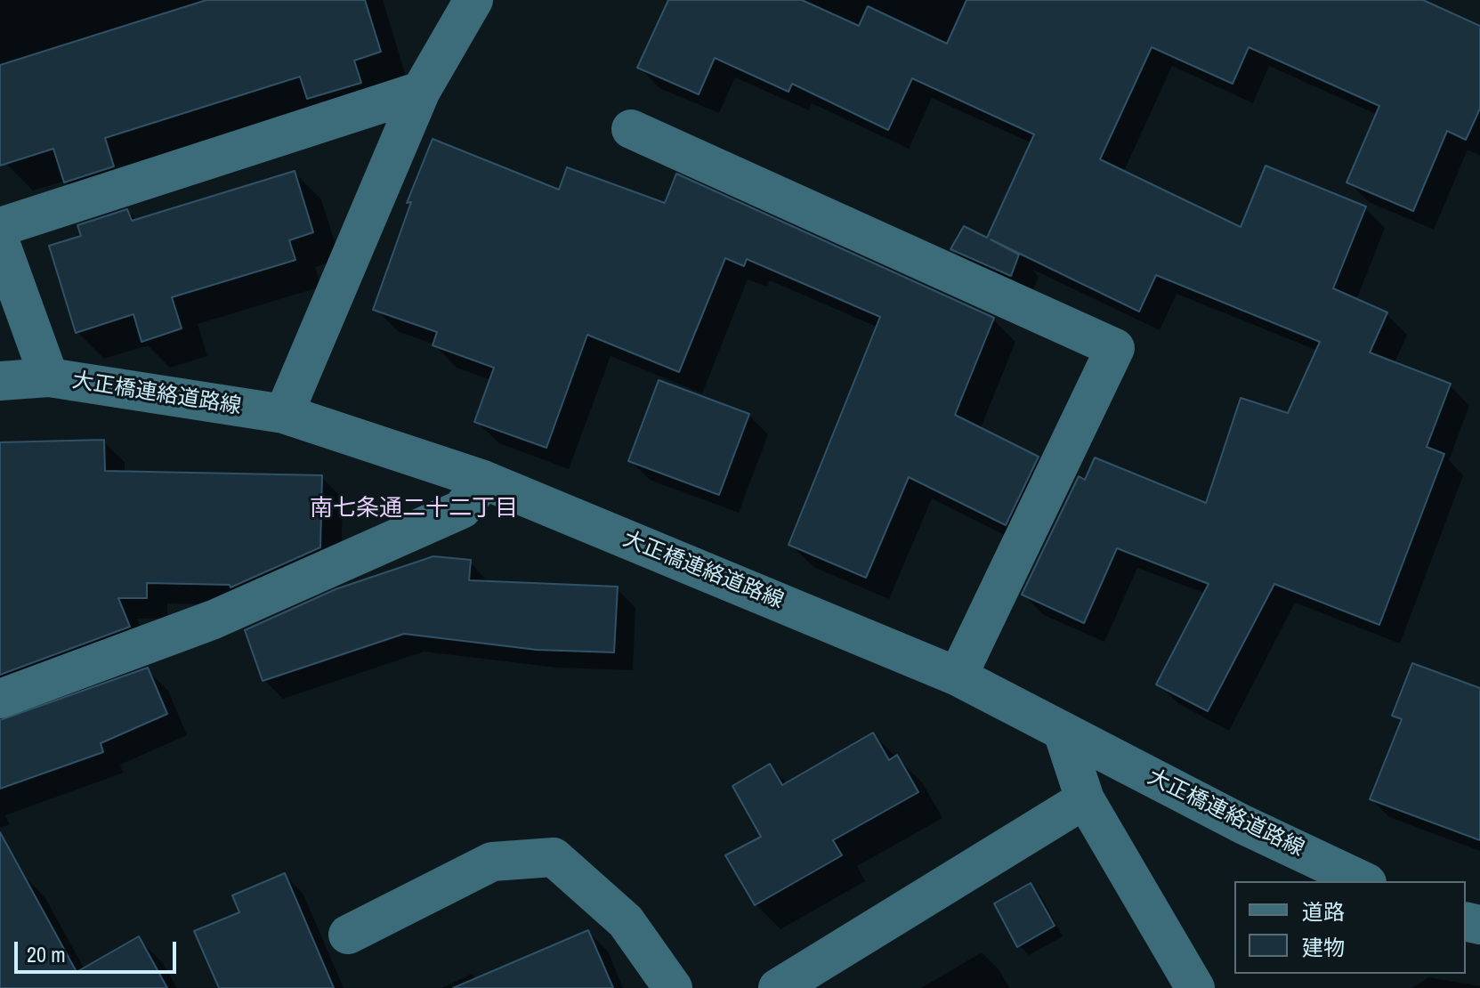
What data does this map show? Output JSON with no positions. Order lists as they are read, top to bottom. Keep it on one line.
{"streets":{"street":["大正橋連絡道路線"]},"districts":["南七条通二十二丁目"],"legend":["道路","建物"],"scale_bar":"20 m"}
